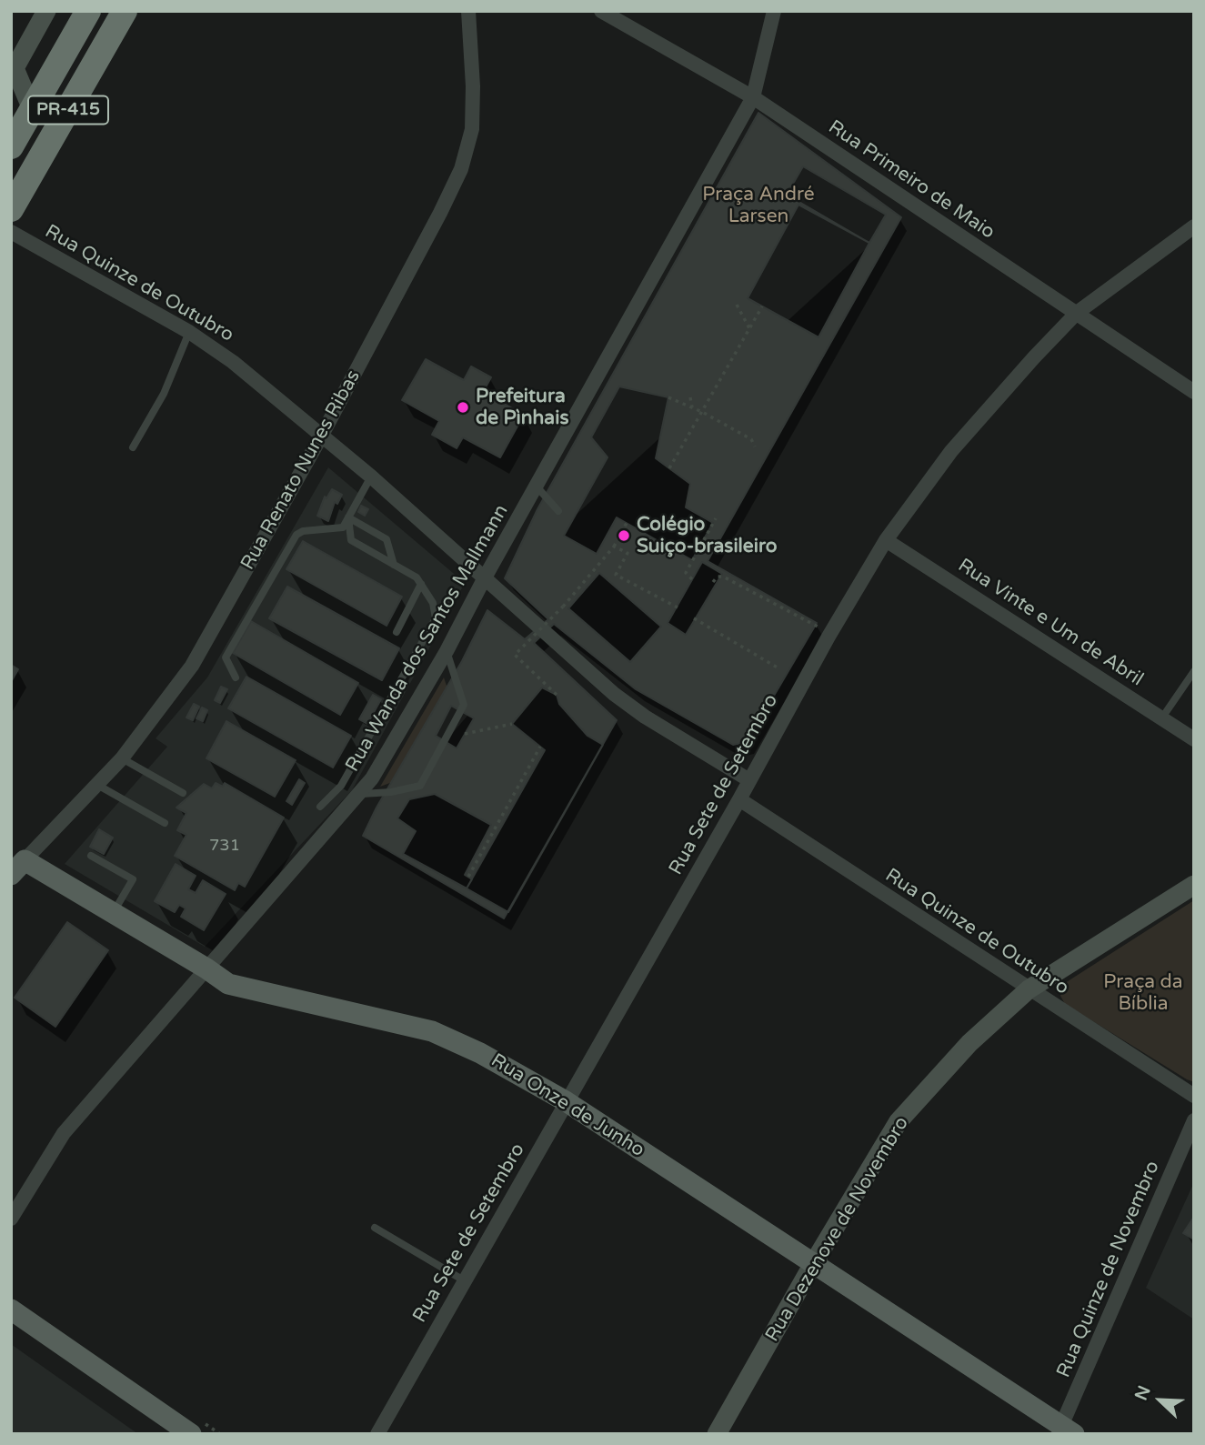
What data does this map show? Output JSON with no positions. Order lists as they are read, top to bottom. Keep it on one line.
{"streets":{"highway":["PR-415"],"main road":["Rua Onze de Junho"],"street":["Rua Primeiro de Maio","Rua Quinze de Outubro","Rua Renato Nunes Ribas","Rua Vinte e Um de Abril","Rua Wanda dos Santos Mallmann","Rua Sete de Setembro","Rua Dezenove de Novembro","Rua Quinze de Novembro"]},"crossings":[["Rua Primeiro de Maio","Rua Wanda dos Santos Mallmann"],["Rua Primeiro de Maio","Rua Sete de Setembro"],["Rua Quinze de Outubro","Rua Renato Nunes Ribas"],["Rua Quinze de Outubro","Rua Wanda dos Santos Mallmann"],["Rua Quinze de Outubro","Rua Sete de Setembro"],["Rua Quinze de Outubro","Rua Dezenove de Novembro"],["Rua Renato Nunes Ribas","Rua Onze de Junho"],["Rua Vinte e Um de Abril","Rua Sete de Setembro"],["Rua Wanda dos Santos Mallmann","Rua Onze de Junho"],["Rua Sete de Setembro","Rua Onze de Junho"],["Rua Onze de Junho","Rua Dezenove de Novembro"],["Rua Onze de Junho","Rua Quinze de Novembro"]],"parks":["Praça André Larsen","Praça da Bíblia"],"places":["Prefeitura de Pìnhais","Colégio Suiço-brasileiro"],"house_numbers":["731"],"north":"top left"}
